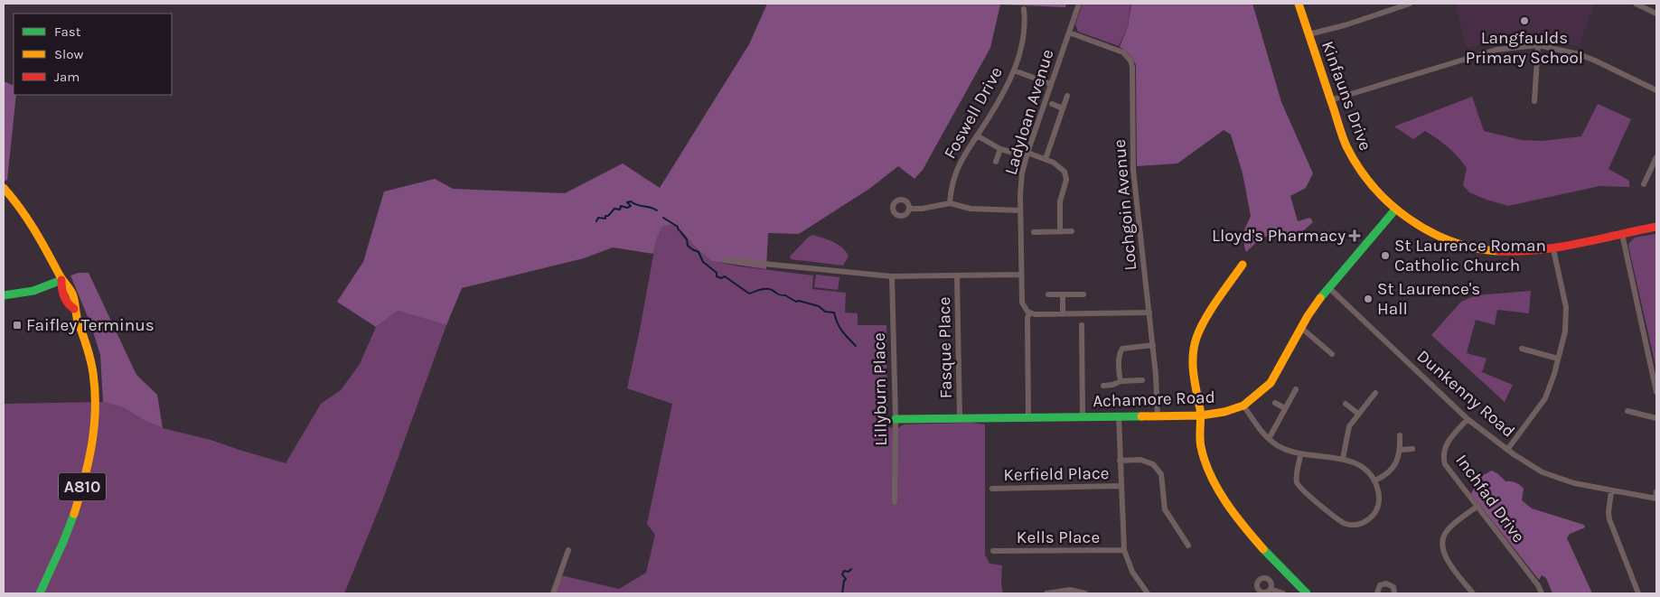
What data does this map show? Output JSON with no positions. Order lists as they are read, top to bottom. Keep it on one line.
{"streets":{"street":["Kinfauns Drive","Ladyloan Avenue","Foswell Drive","Lochgoin Avenue","Fasque Place","Lillyburn Place","Dunkenny Road","Achamore Road","Kerfield Place","A810","Inchfad Drive","Kells Place"]},"crossings":[["Kinfauns Drive","Achamore Road"],["Ladyloan Avenue","Lochgoin Avenue"],["Ladyloan Avenue","Achamore Road"],["Lochgoin Avenue","Achamore Road"],["Fasque Place","Achamore Road"],["Lillyburn Place","Achamore Road"],["Dunkenny Road","Achamore Road"],["Dunkenny Road","Inchfad Drive"]],"places":{"other":["Langfaulds Primary School","St Laurence Roman Catholic Church","St Laurence's Hall"],"health":["Lloyd's Pharmacy"],"transit":["Faifley Terminus"]},"legend":["Fast","Slow","Jam"]}
